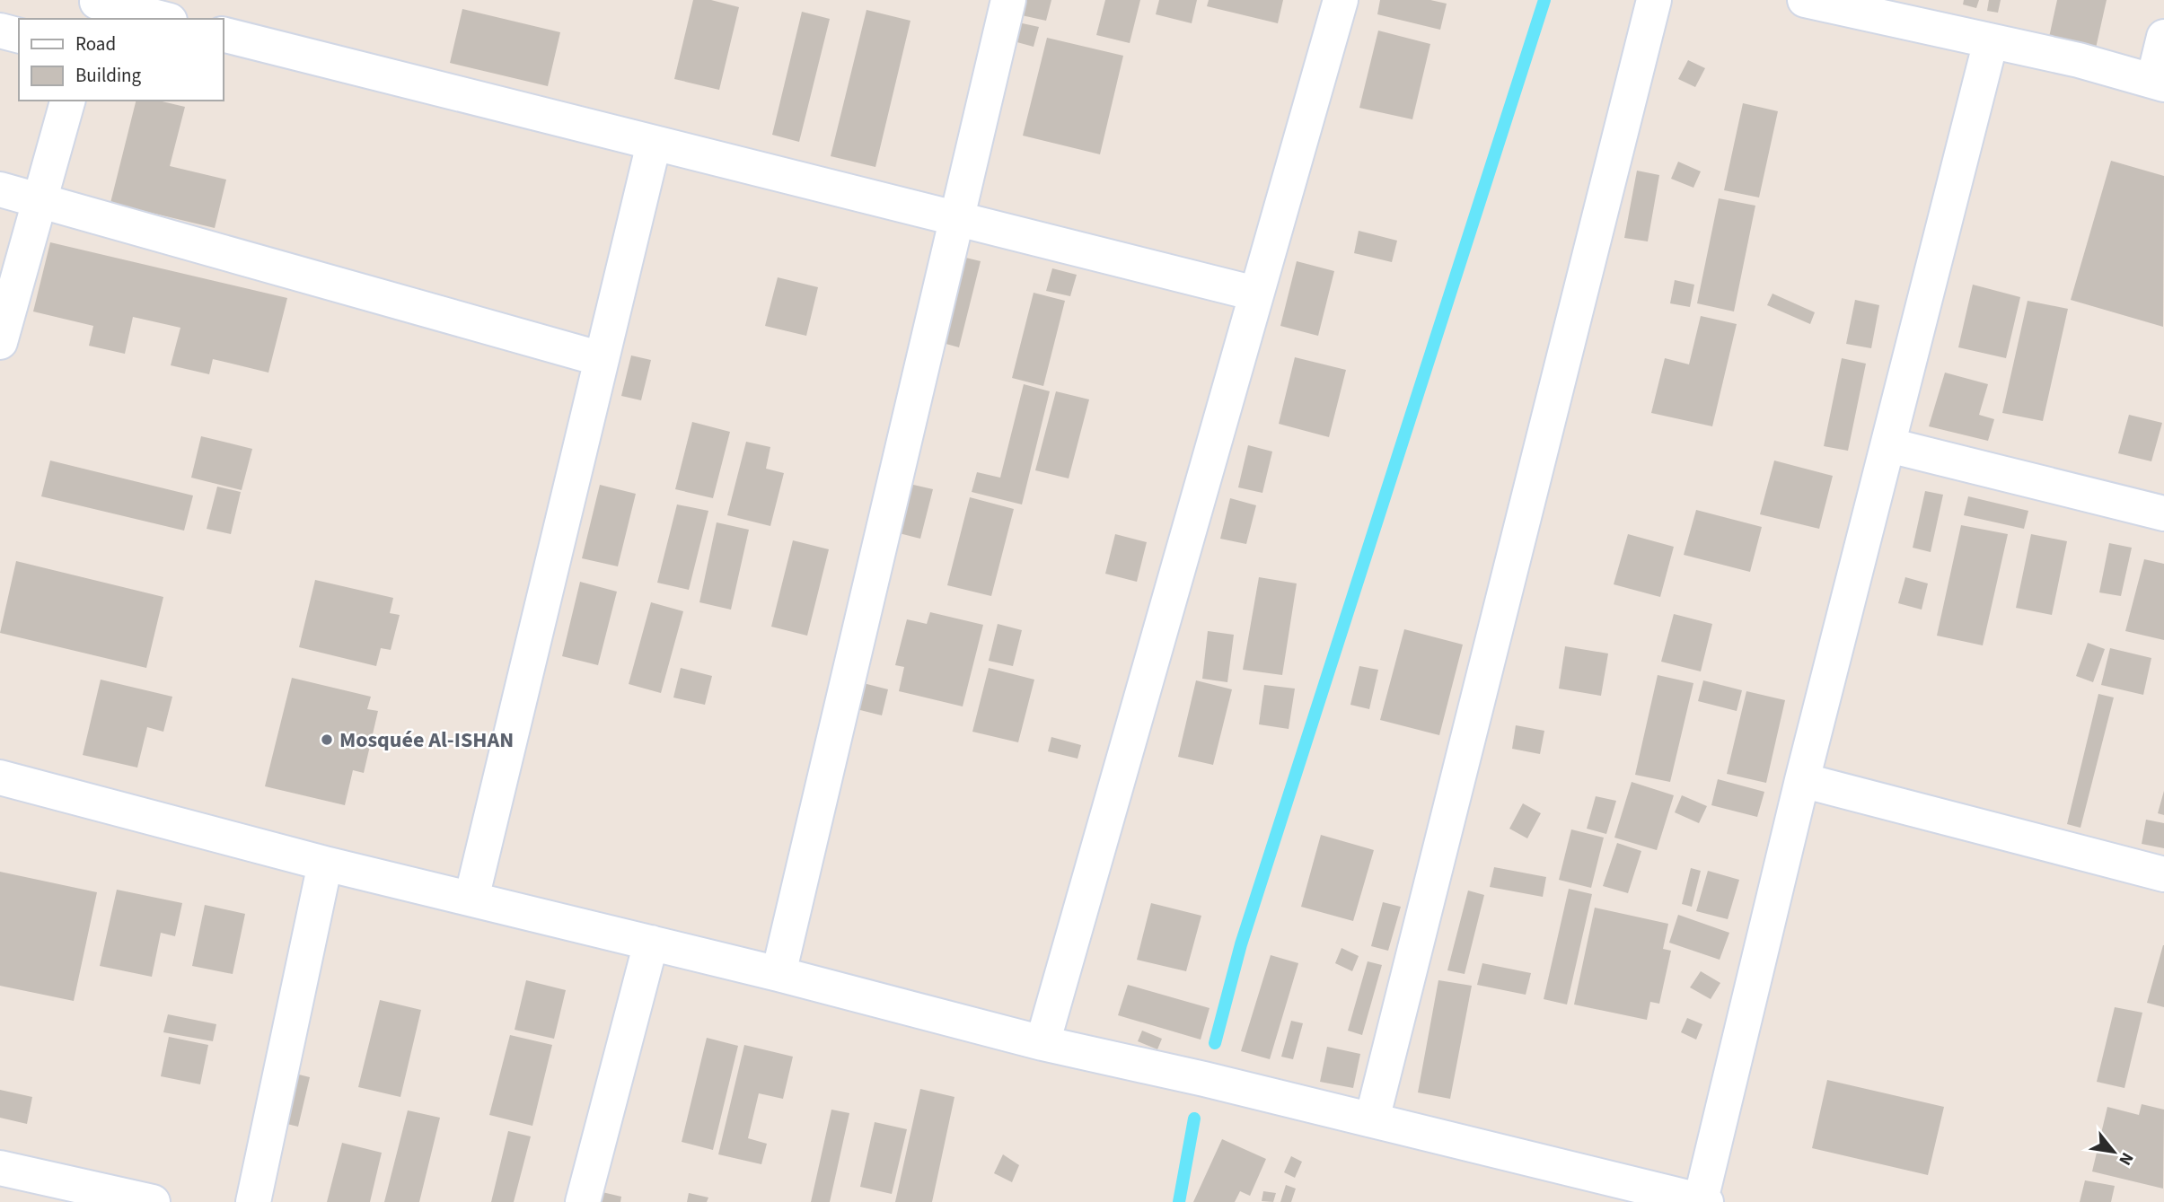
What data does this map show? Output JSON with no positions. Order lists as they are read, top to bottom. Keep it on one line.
{"places":["Mosquée Al-ISHAN"],"legend":["Road","Building"],"north":"bottom right"}
